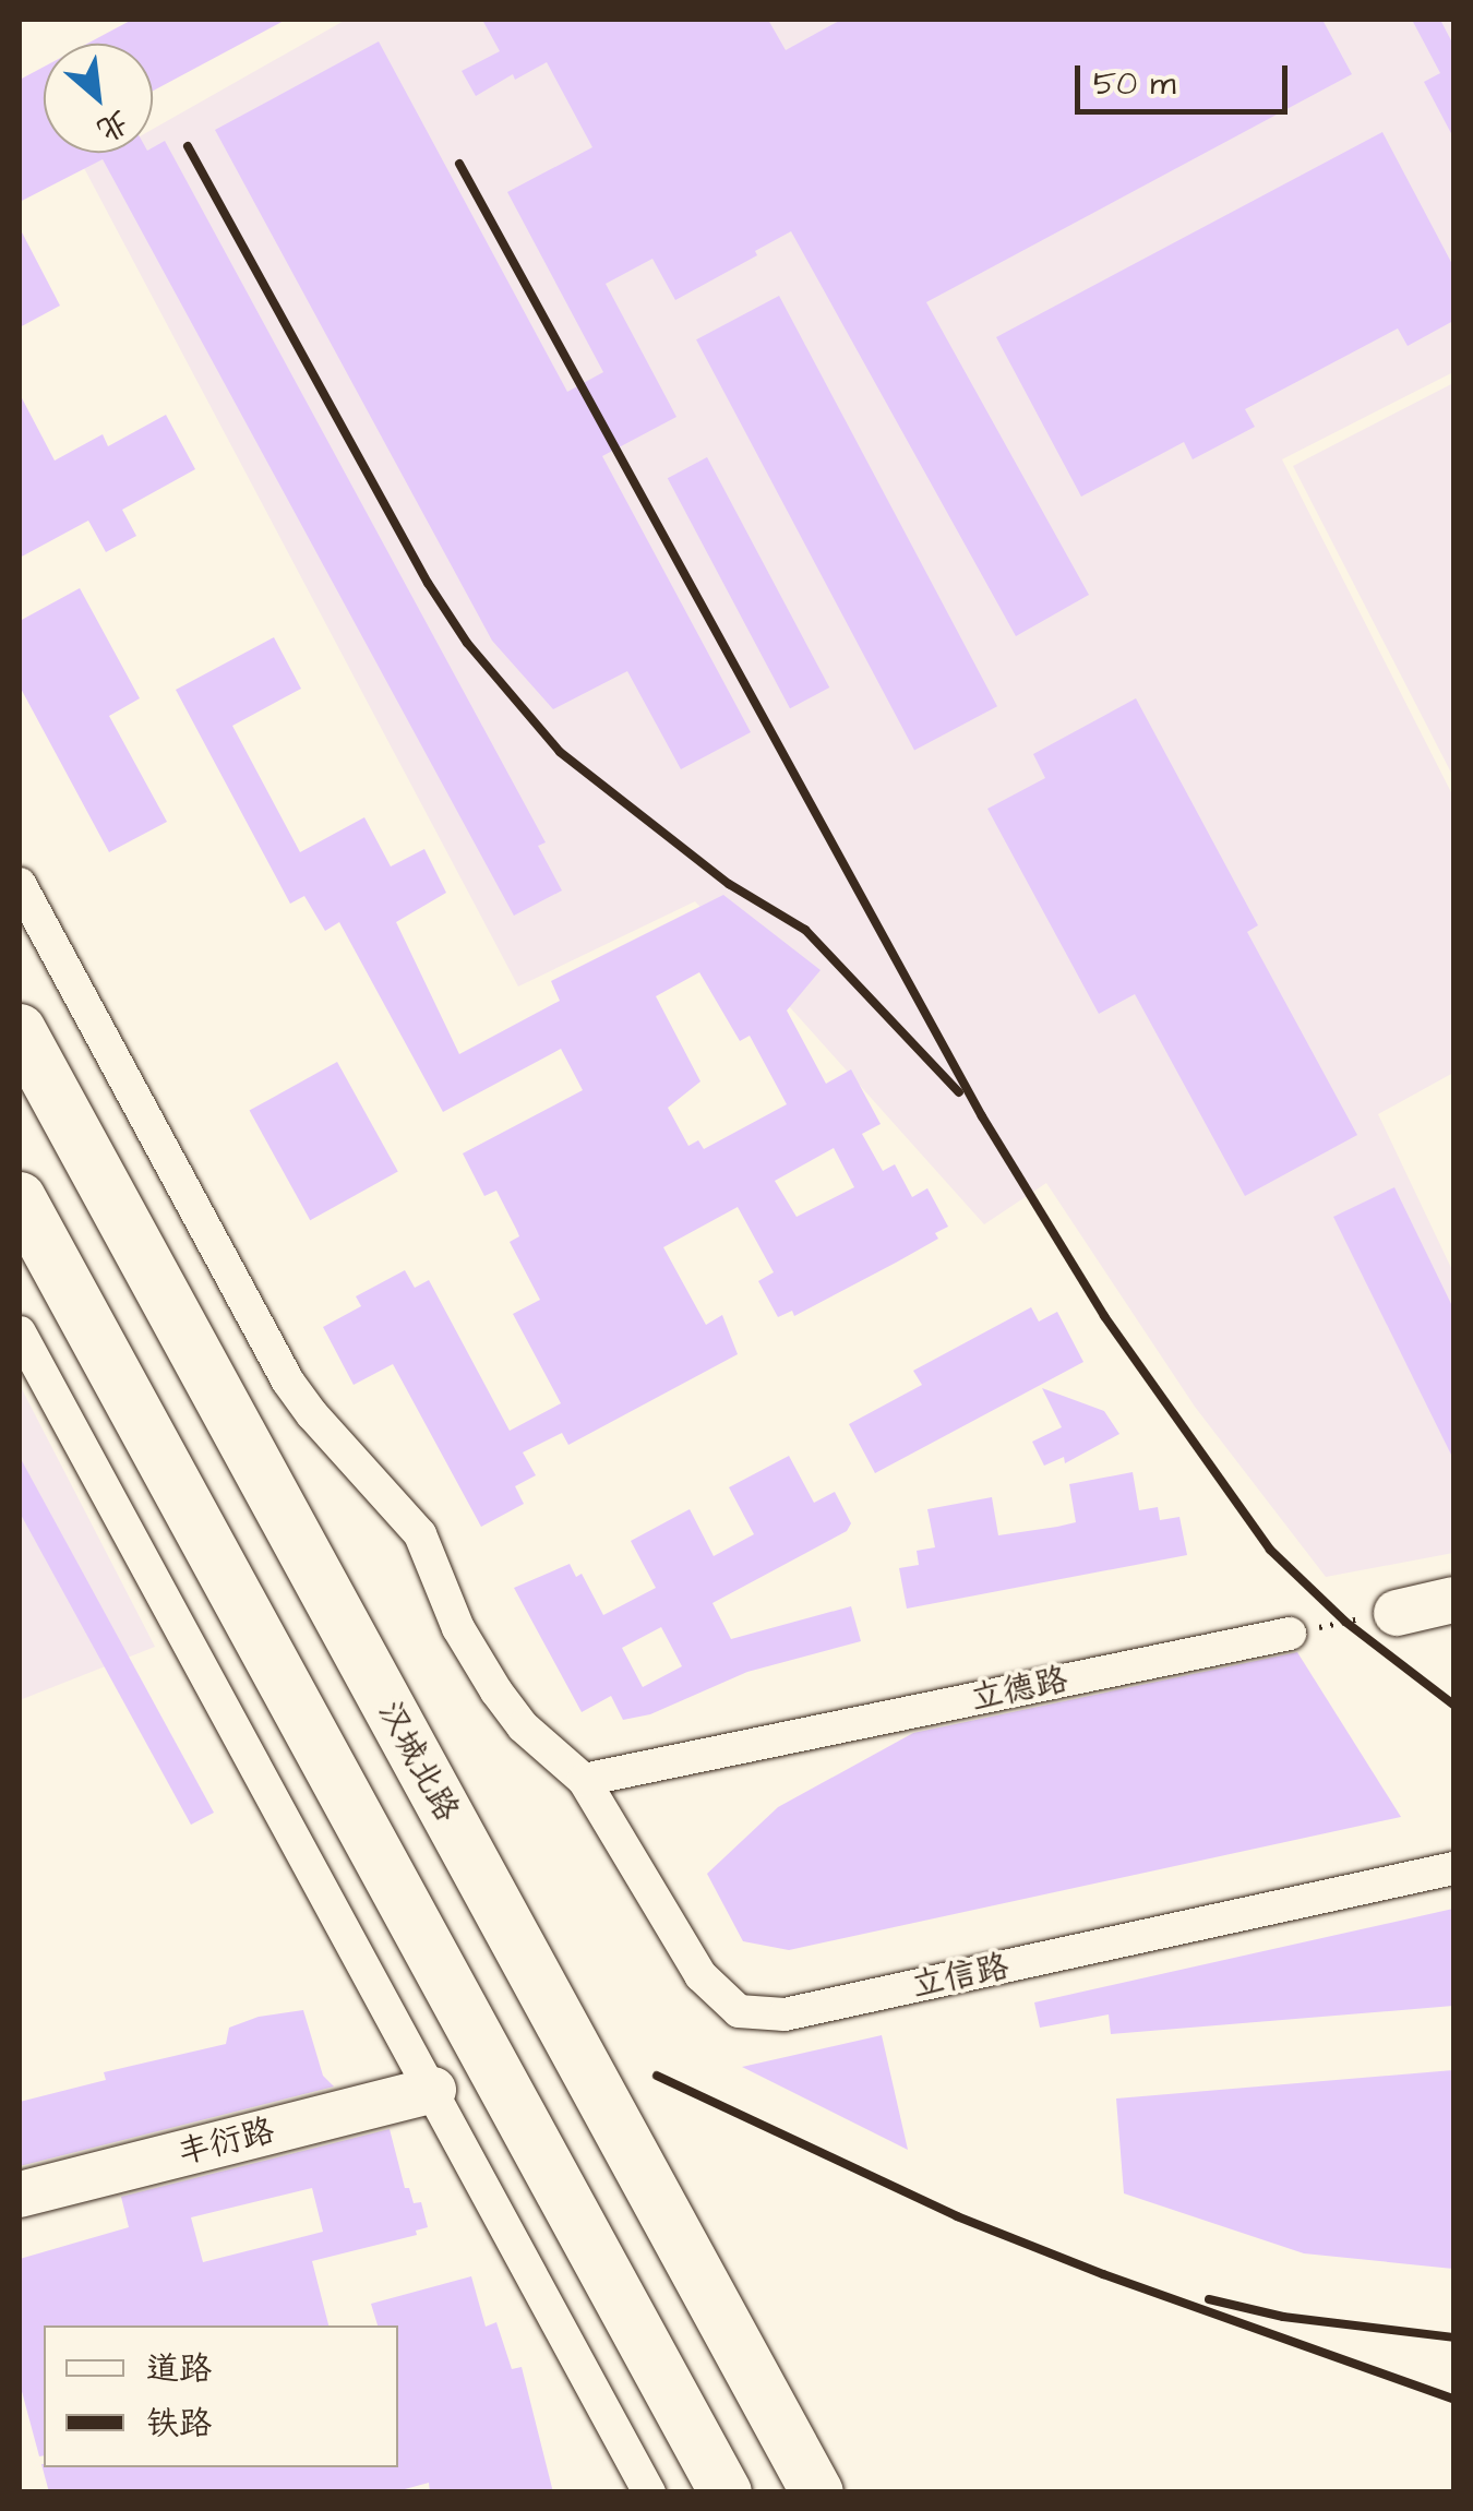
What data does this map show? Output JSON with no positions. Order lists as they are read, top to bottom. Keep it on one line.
{"streets":{"main road":["汉城北路"],"street":["立德路","立信路","丰衍路"]},"crossings":[["立德路","立信路"]],"legend":["道路","铁路"],"scale_bar":"50 m","north":"bottom right"}
